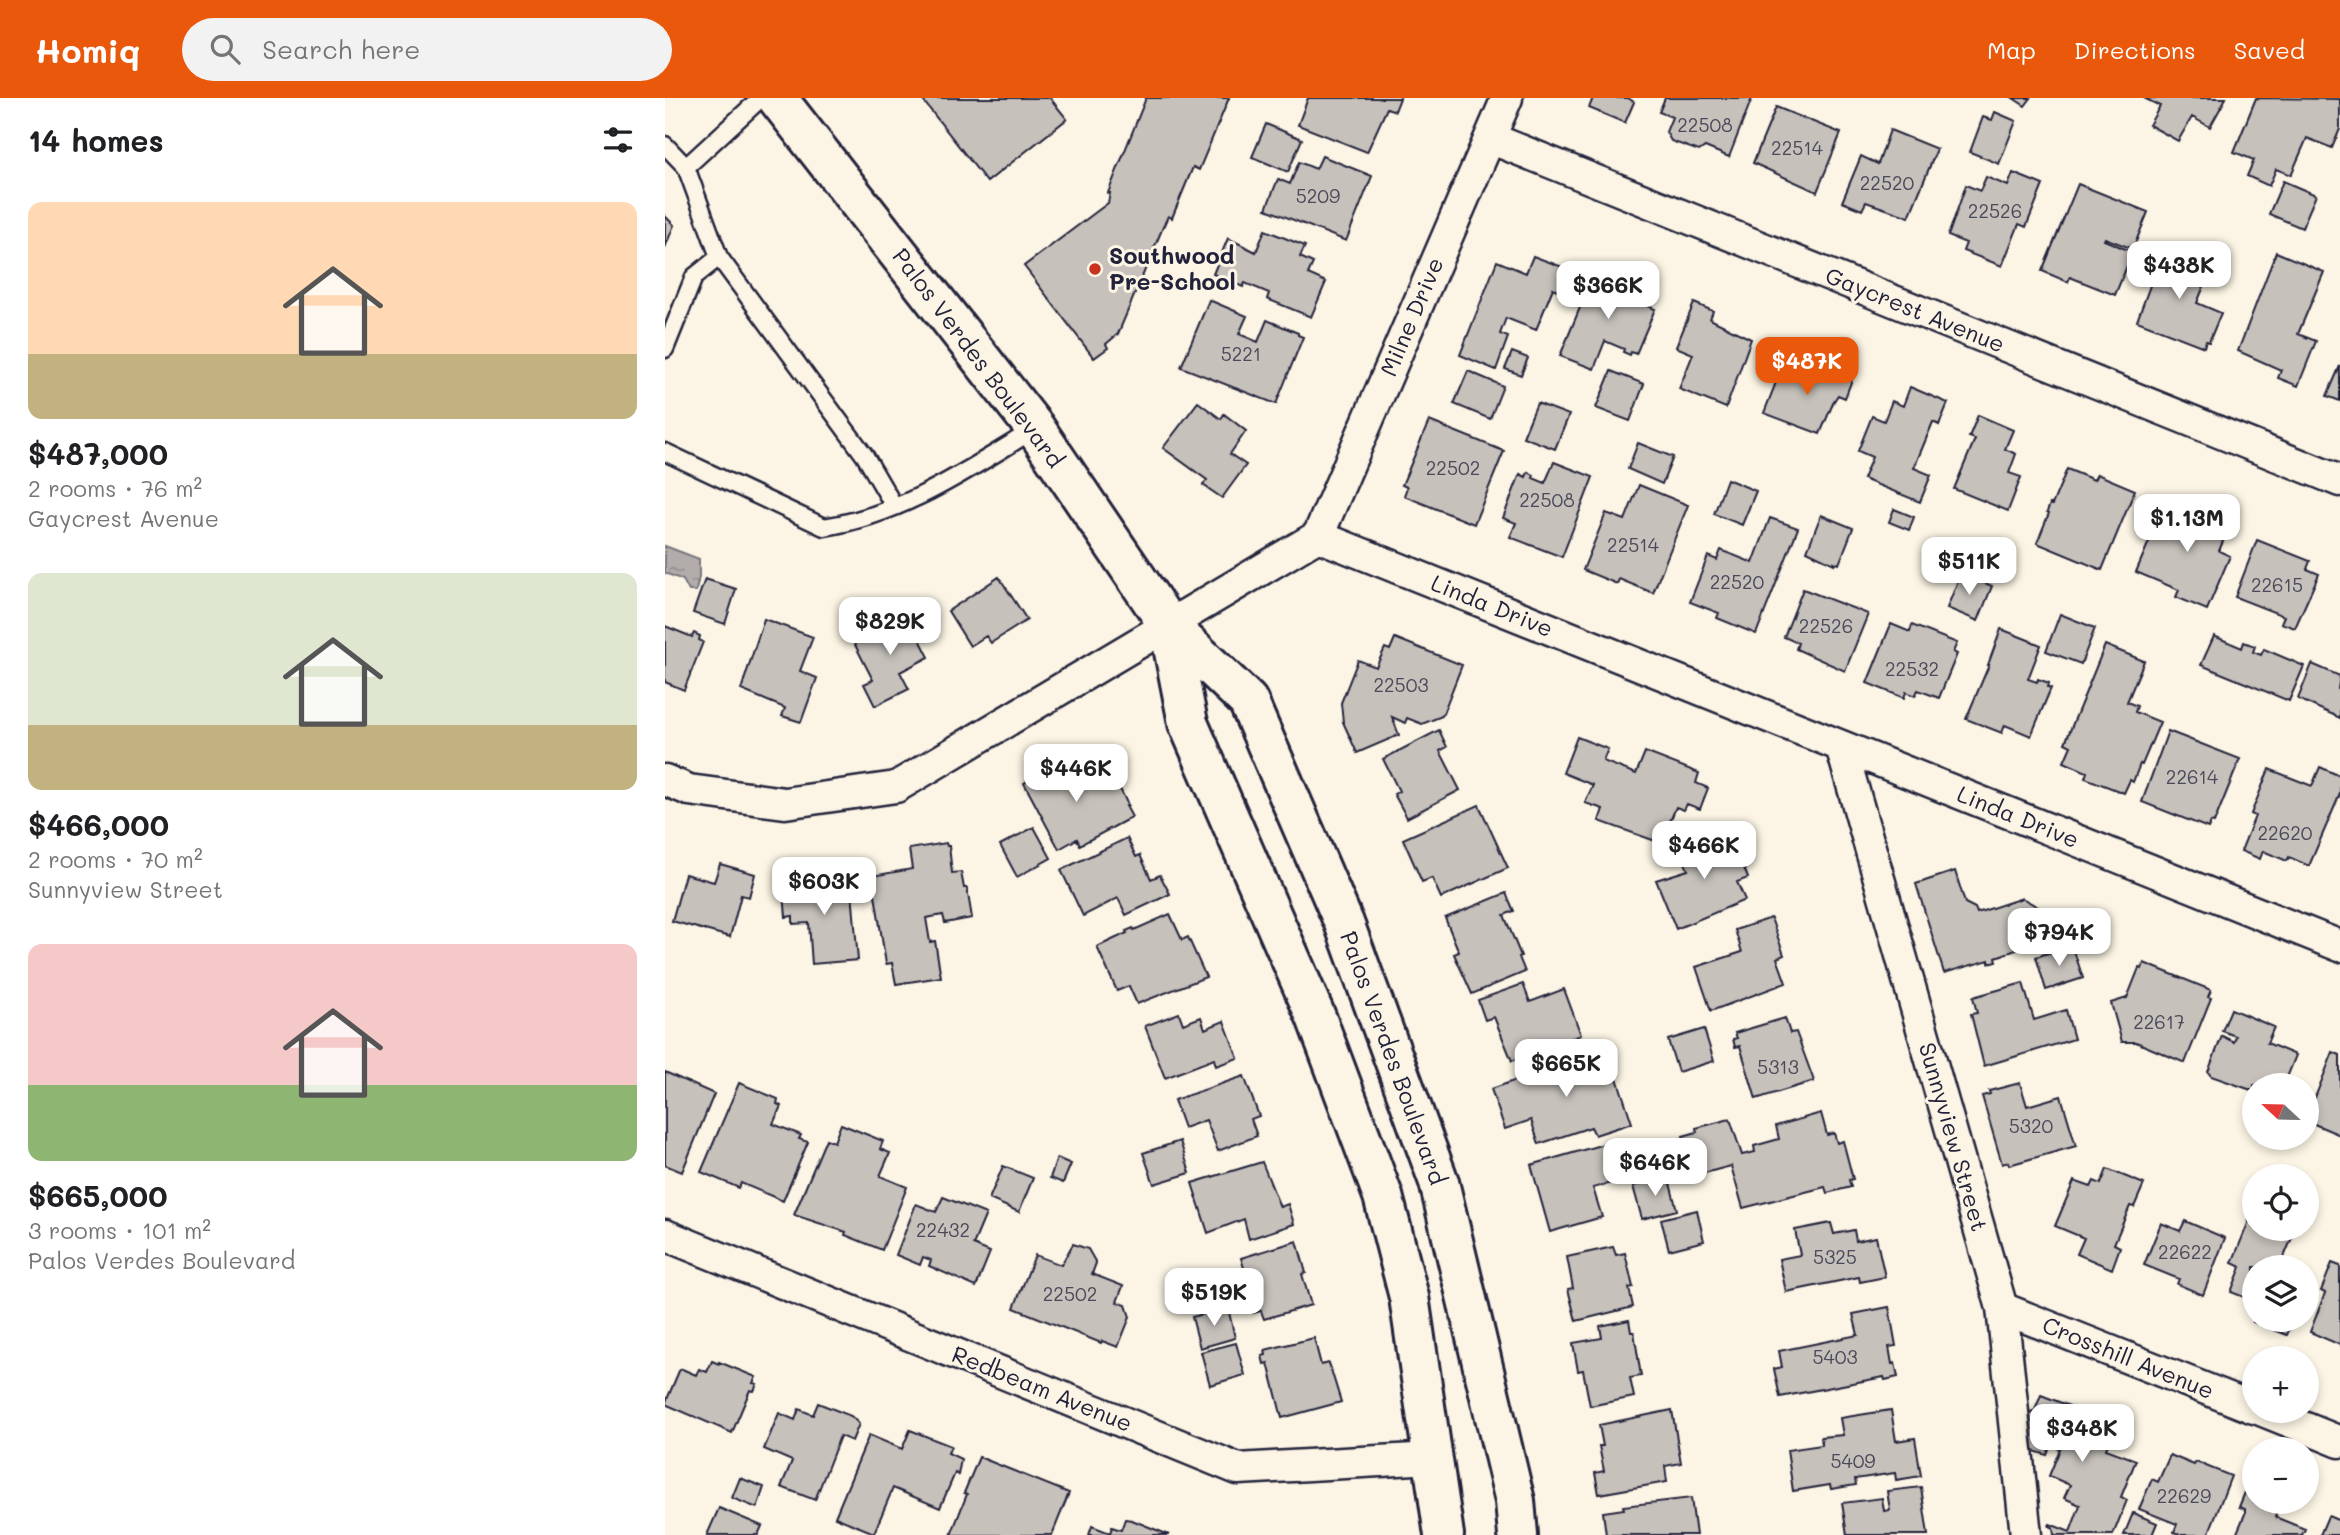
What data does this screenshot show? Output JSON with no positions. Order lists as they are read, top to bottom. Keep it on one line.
{"streets":{"main road":["Palos Verdes Boulevard"],"street":["Gaycrest Avenue","Milne Drive","Linda Drive","Sunnyview Street","Crosshill Avenue","Redbeam Avenue"]},"crossings":[["Gaycrest Avenue","Milne Drive"],["Milne Drive","Linda Drive"],["Palos Verdes Boulevard","Redbeam Avenue"],["Linda Drive","Sunnyview Street"],["Sunnyview Street","Crosshill Avenue"]],"places":["Southwood Pre-School"],"house_numbers":["22508","22514","22520","5209","22526","5221","22502","22508","22514","22520","22615","22526","22532","22503","22614","22620","22617","5313","5320","22432","22622","5325","22502","5403","5409","22629"],"north":"left","page":{"header":"Homiq","search":"Search here","nav":["Map","Directions","Saved"],"heading":"14 homes","list":[{"name":"$487,000","note":"2 rooms · 76 m² · Gaycrest Avenue"},{"name":"$466,000","note":"2 rooms · 70 m² · Sunnyview Street"},{"name":"$665,000","note":"3 rooms · 101 m² · Palos Verdes Boulevard"}],"price":["$438K","$366K","$487K","$1.13M","$511K","$829K","$446K","$466K","$603K","$794K","$665K","$646K","$519K","$348K"],"map_buttons":["+","−"]}}
